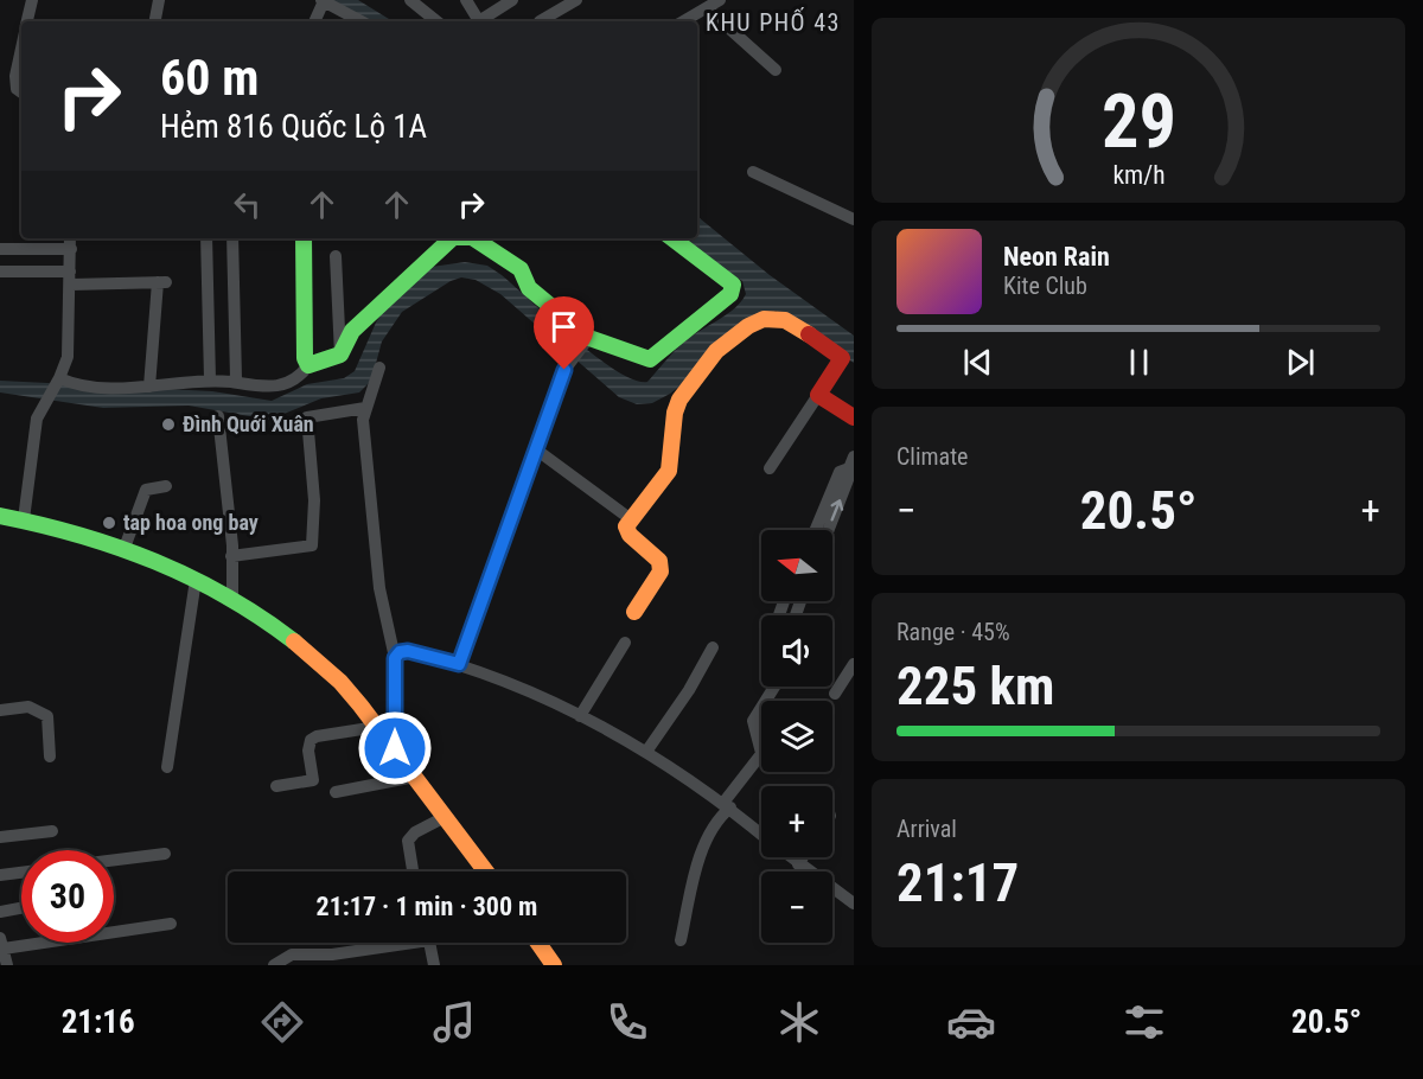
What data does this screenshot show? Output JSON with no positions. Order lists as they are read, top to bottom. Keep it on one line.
{"districts":["KHU PHỐ 43"],"places":["Đình Quới Xuân","tap hoa ong bay"],"north":"left","page":{"turn":["60 m","Hẻm 816 Quốc Lộ 1A"],"song":["Neon Rain","Kite Club"],"tile":["Climate",["Range · 45%","225 km"],["Arrival","21:17"]],"heat":["−","20.5°","+"],"map_buttons":["+","−"],"limit":"30","trip":"21:17 · 1 min · 300 m","tabs":["21:16","20.5°"],"gauge":["29","km/h"]}}
